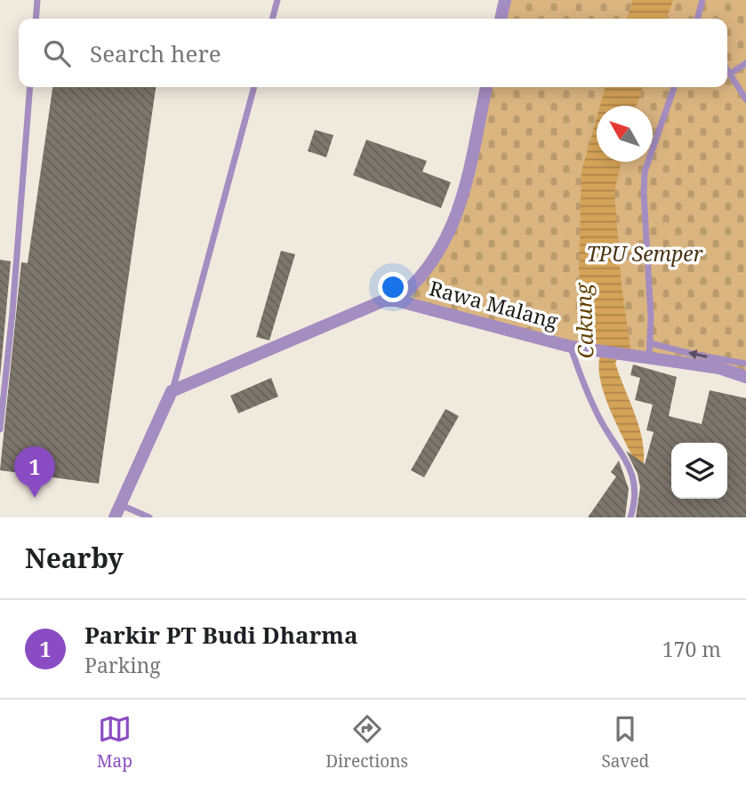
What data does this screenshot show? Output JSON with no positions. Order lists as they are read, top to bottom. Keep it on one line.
{"streets":{"street":["Rawa Malang"]},"water":["Cakung"],"parks":["TPU Semper"],"north":"top left","page":{"search":"Search here","pins":"1","heading":"Nearby","list":[{"mark":"1","name":"Parkir PT Budi Dharma","note":"Parking","value":"170 m"}],"nav":["Map","Directions","Saved"]}}
